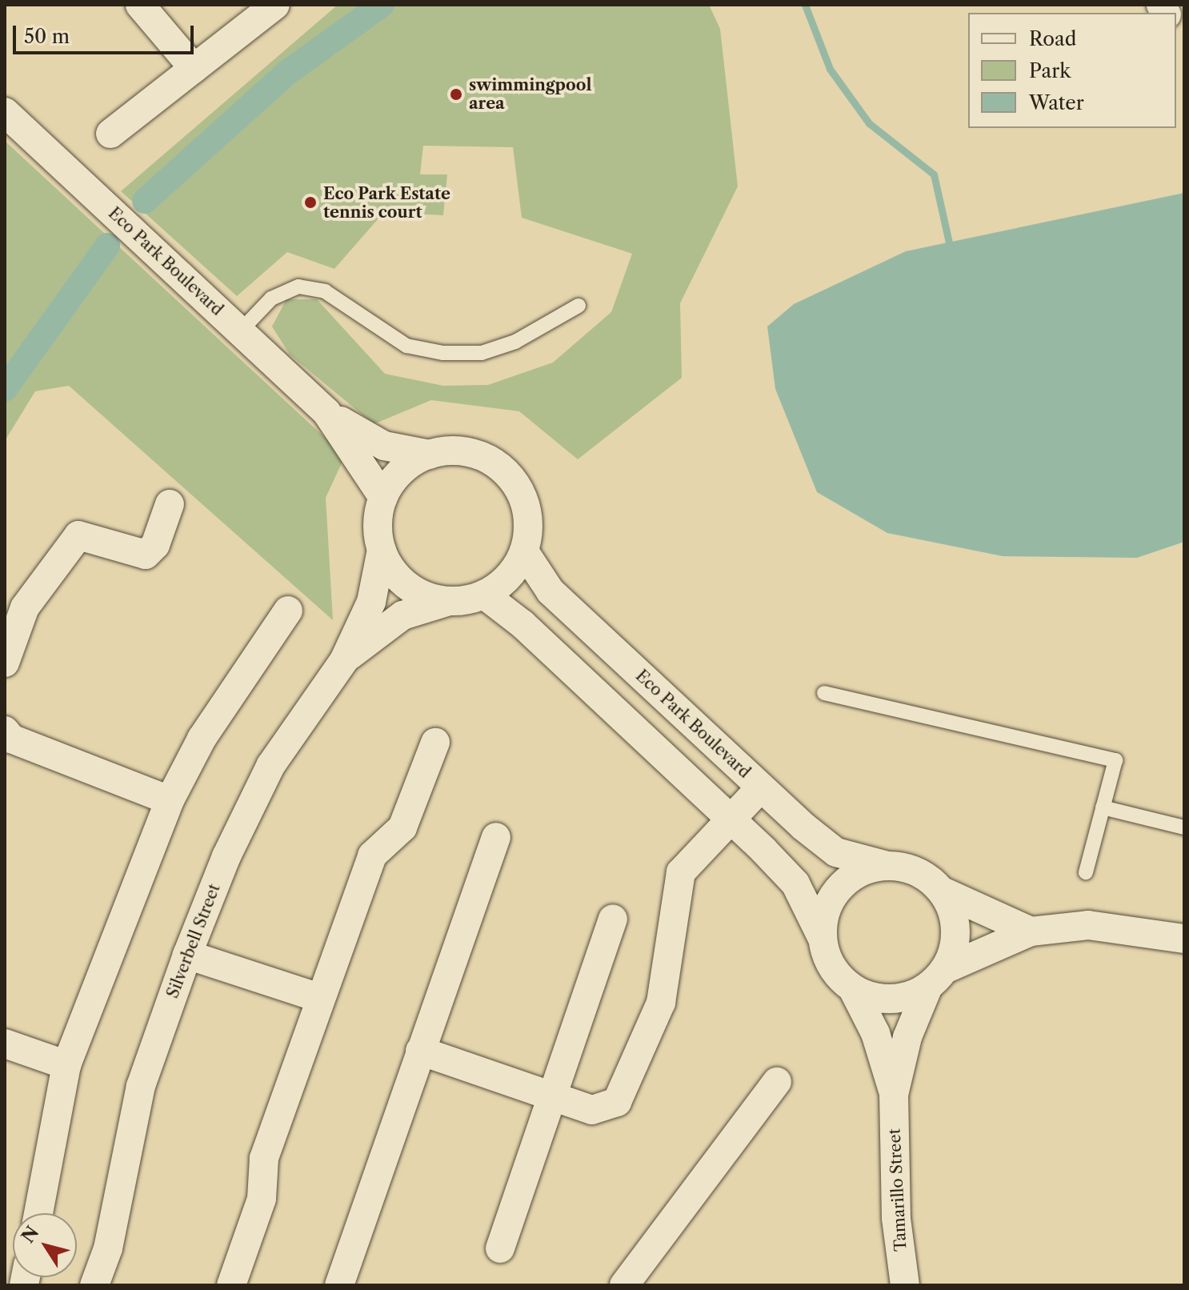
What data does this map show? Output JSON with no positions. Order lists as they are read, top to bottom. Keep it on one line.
{"streets":{"street":["Eco Park Boulevard","Silverbell Street","Tamarillo Street"]},"crossings":[["Eco Park Boulevard","Silverbell Street"],["Eco Park Boulevard","Tamarillo Street"]],"places":["swimmingpool area","Eco Park Estate tennis court"],"legend":["Road","Park","Water"],"scale_bar":"50 m","north":"top left"}
